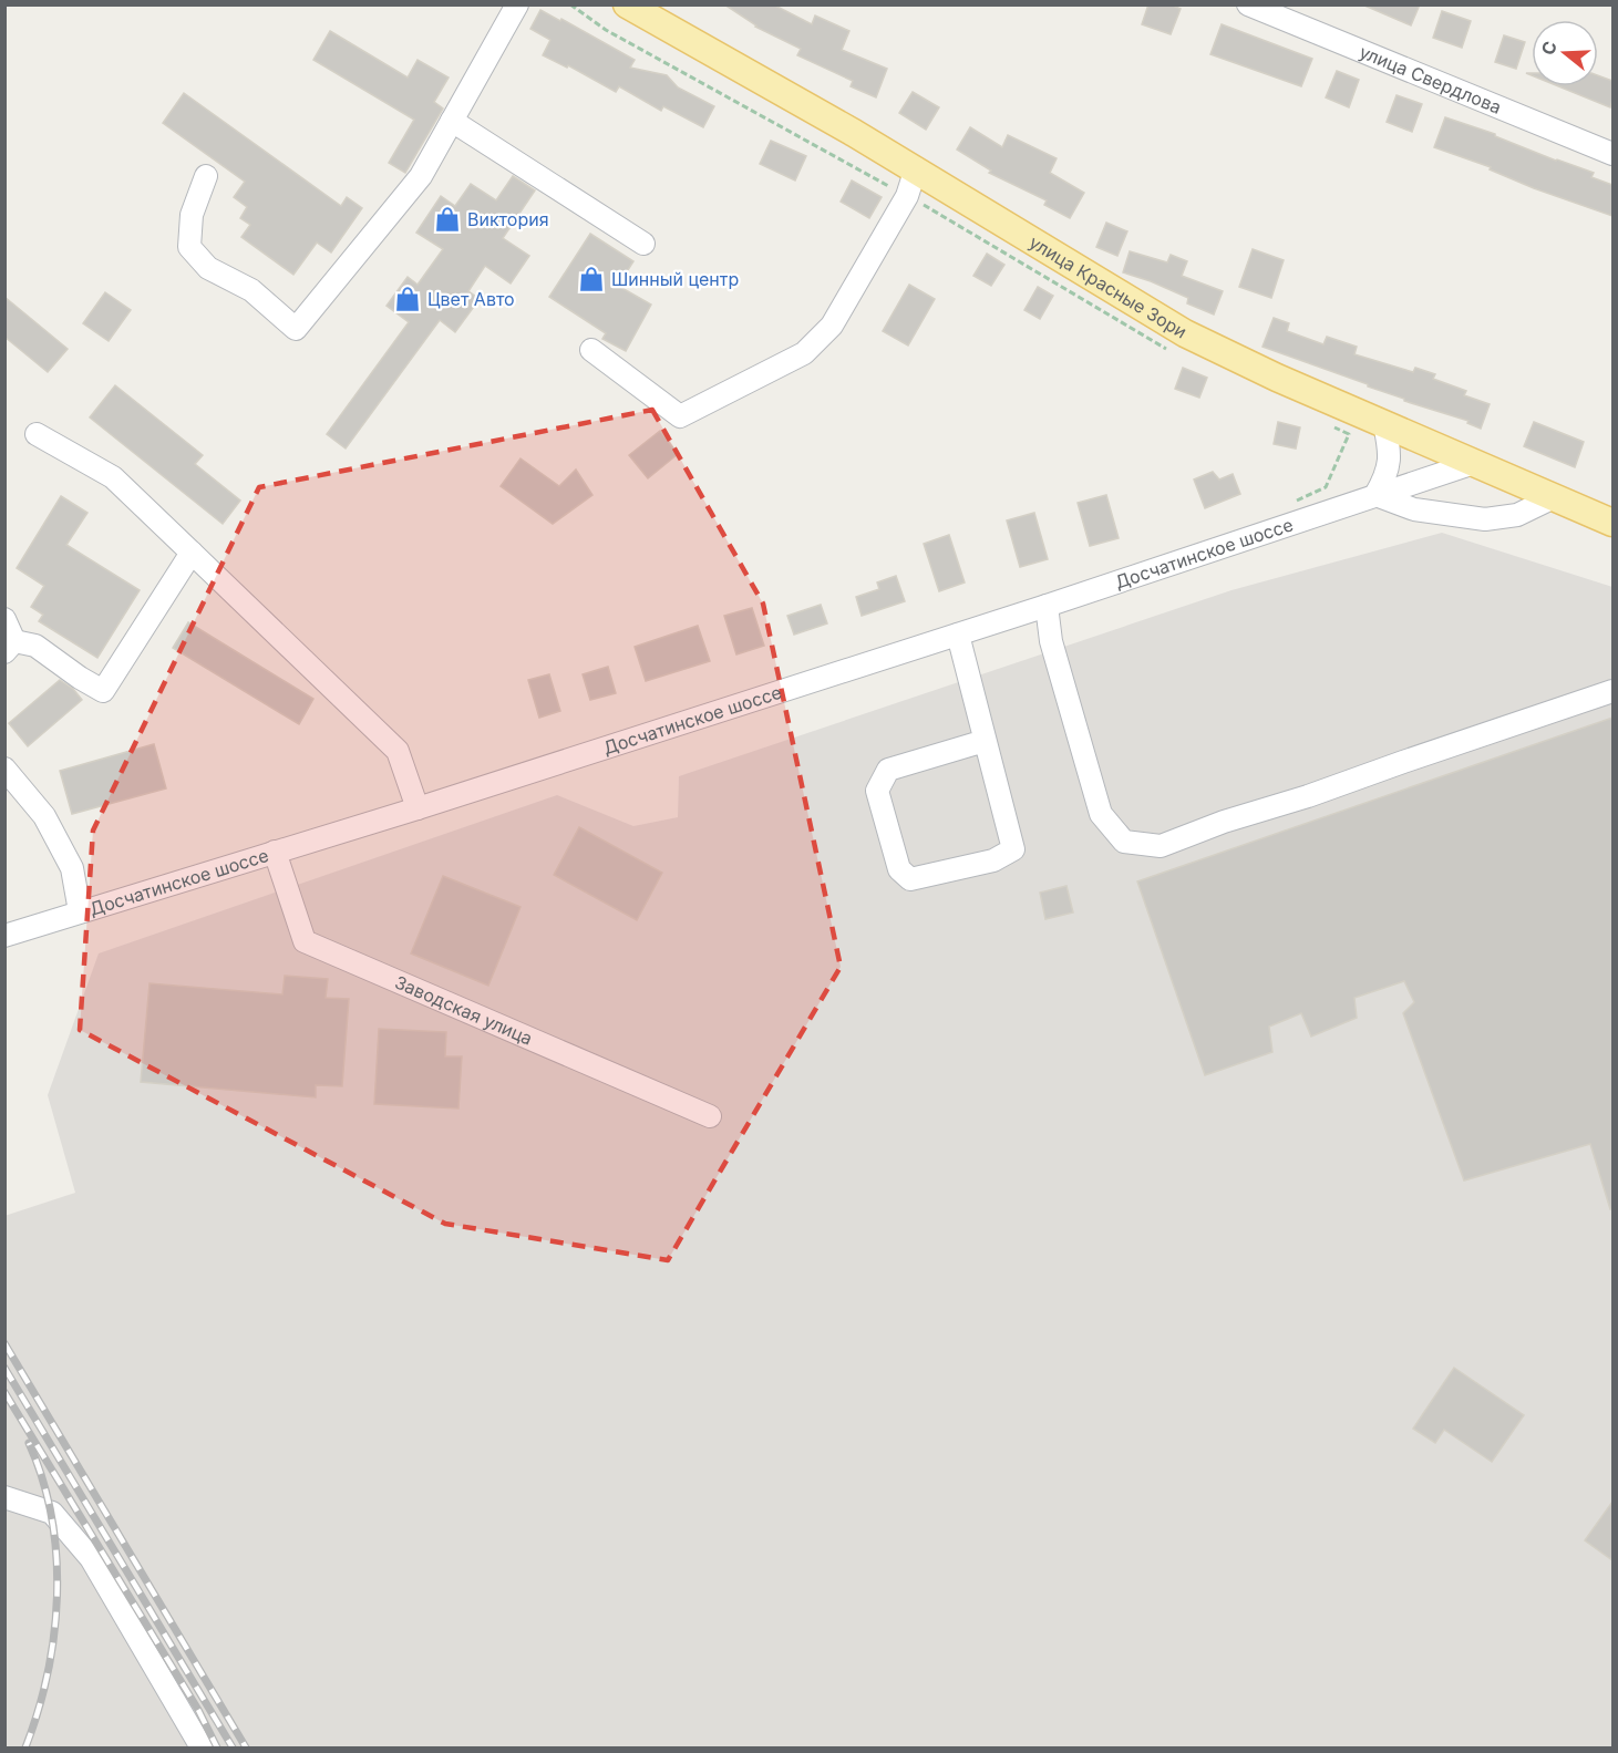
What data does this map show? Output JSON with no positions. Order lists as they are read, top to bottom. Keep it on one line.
{"streets":{"main road":["улица Красные Зори"],"street":["улица Свердлова","Досчатинское шоссе","Заводская улица"]},"crossings":[["улица Красные Зори","Досчатинское шоссе"],["Досчатинское шоссе","Заводская улица"]],"places":{"shop":["Виктория","Шинный центр","Цвет Авто"]},"north":"left"}
